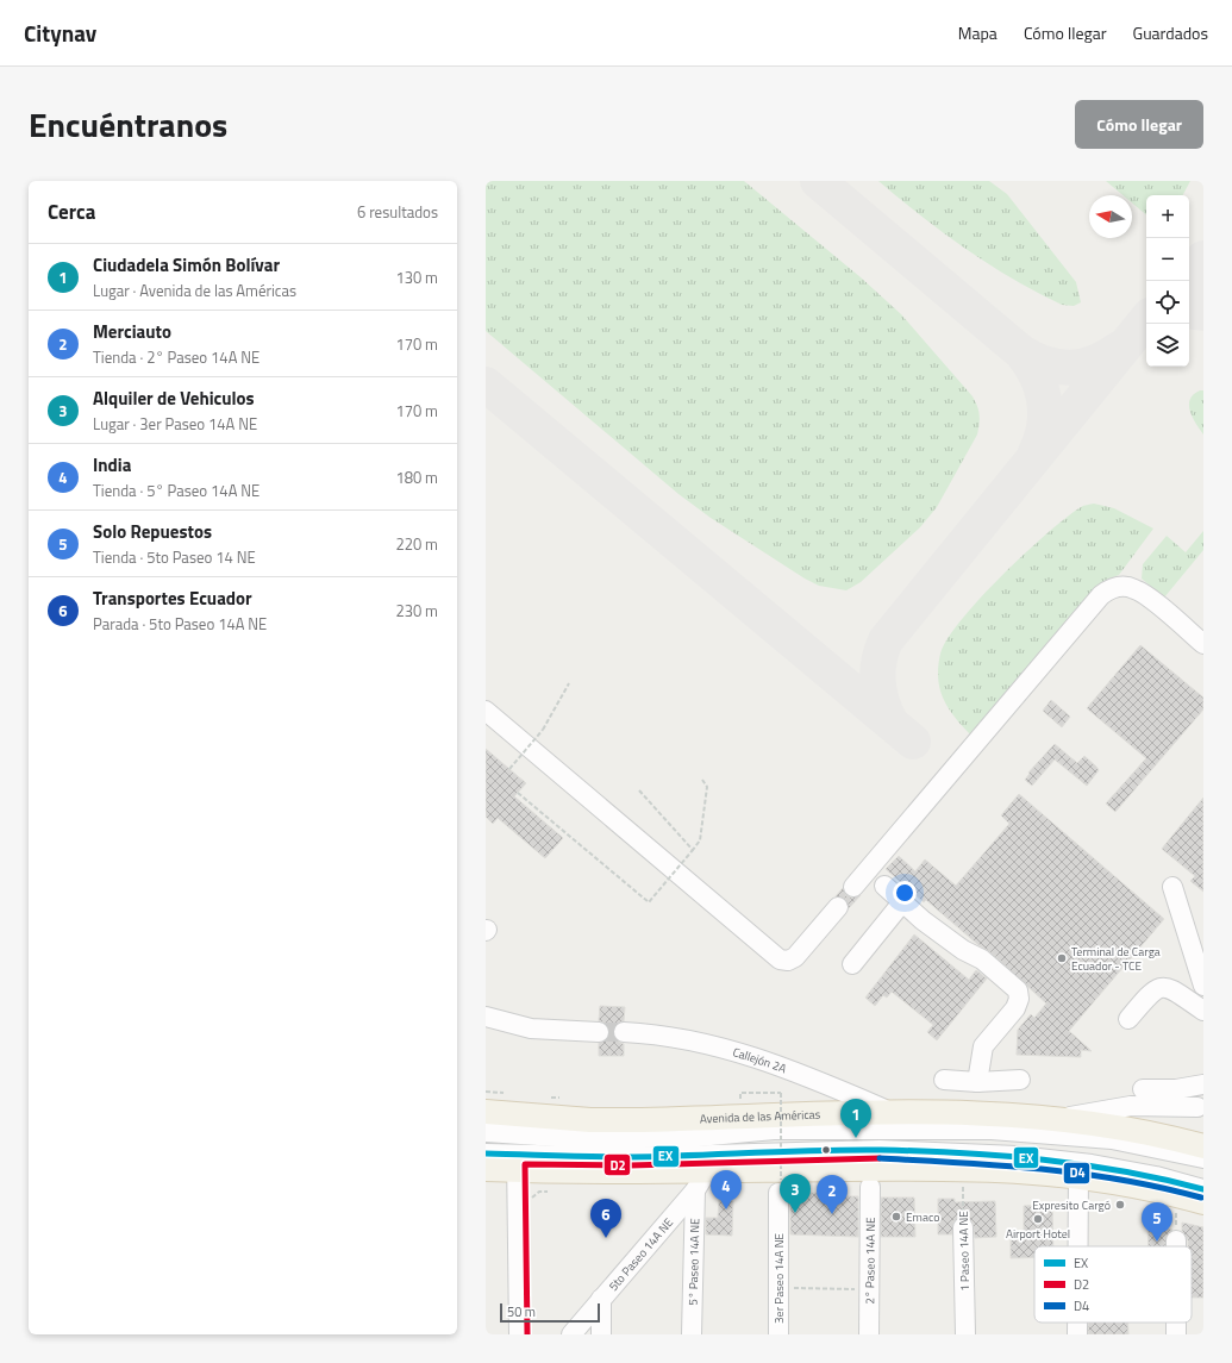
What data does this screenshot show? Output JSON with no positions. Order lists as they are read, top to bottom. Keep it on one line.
{"streets":{"main road":["Avenida de las Américas"],"street":["Callejón 2A","1 Paseo 14A NE","5to Paseo 14A NE","2° Paseo 14A NE","5° Paseo 14A NE","3er Paseo 14A NE"]},"crossings":[["Callejón 2A","Avenida de las Américas"],["5to Paseo 14A NE","5° Paseo 14A NE"]],"places":["Terminal de Carga Ecuador - TCE","Expresito Cargó","Emaco","Airport Hotel"],"lines":["transit line EX","transit line D2","transit line D4"],"legend":["EX","D2","D4"],"scale_bar":"50 m","north":"left","page":{"header":"Citynav","nav":["Mapa","Cómo llegar","Guardados"],"title":"Encuéntranos","buttons":"Cómo llegar","heading":["Cerca","6 resultados"],"map_buttons":["+","−"],"list":[{"mark":"1","name":"Ciudadela Simón Bolívar","note":"Lugar · Avenida de las Américas","value":"130 m"},{"mark":"2","name":"Merciauto","note":"Tienda · 2° Paseo 14A NE","value":"170 m"},{"mark":"3","name":"Alquiler de Vehiculos","note":"Lugar · 3er Paseo 14A NE","value":"170 m"},{"mark":"4","name":"India","note":"Tienda · 5° Paseo 14A NE","value":"180 m"},{"mark":"5","name":"Solo Repuestos","note":"Tienda · 5to Paseo 14 NE","value":"220 m"},{"mark":"6","name":"Transportes Ecuador","note":"Parada · 5to Paseo 14A NE","value":"230 m"}],"pins":["1","4","3","2","6","5"],"scale":"50 m"}}
